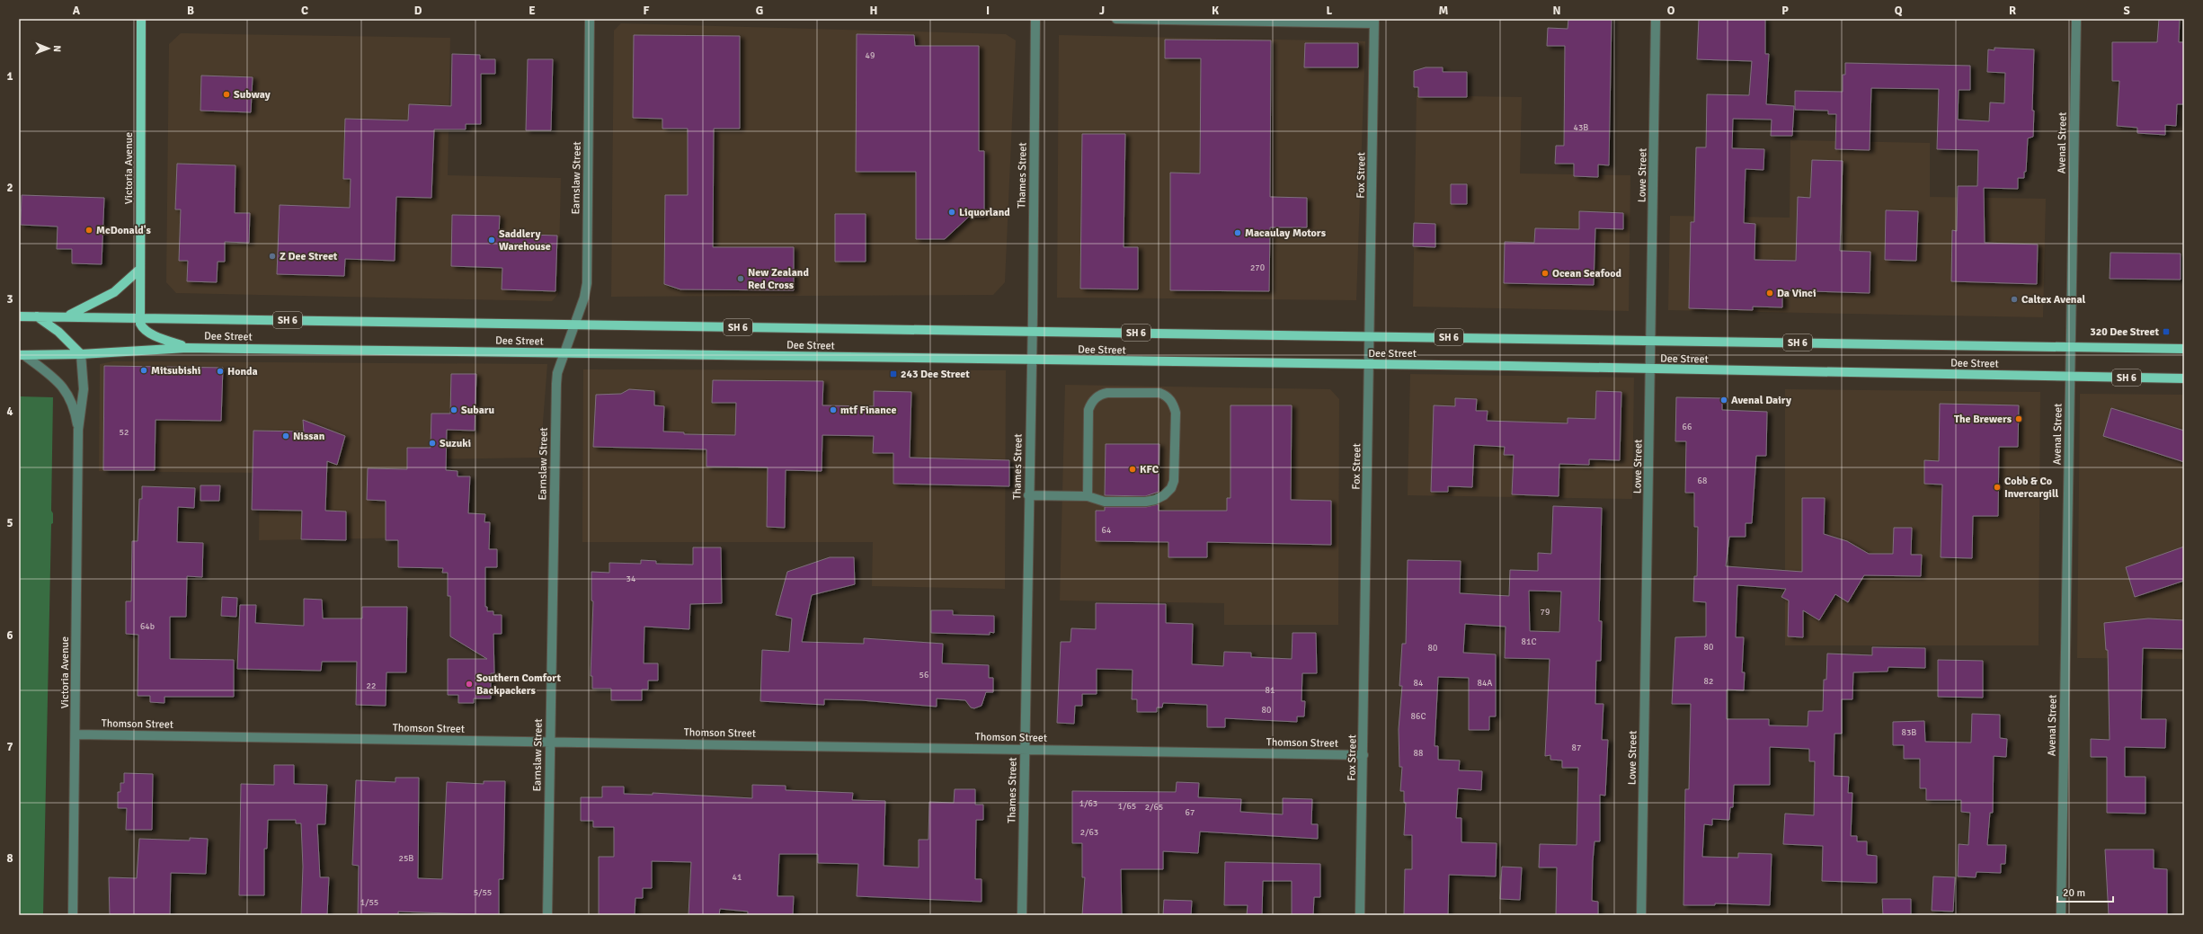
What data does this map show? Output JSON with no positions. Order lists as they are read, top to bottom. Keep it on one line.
{"streets":{"main road":["Victoria Avenue","SH 6","Dee Street"],"street":["Avenal Street","Thames Street","Fox Street","Lowe Street","Earnslaw Street","Thomson Street"]},"crossings":[["Avenal Street","Dee Street"],["Victoria Avenue","Dee Street"],["Victoria Avenue","Thomson Street"],["Thames Street","Dee Street"],["Thames Street","Thomson Street"],["Fox Street","Dee Street"],["Fox Street","Thomson Street"],["Lowe Street","Dee Street"],["Earnslaw Street","Dee Street"],["Earnslaw Street","Thomson Street"]],"places":{"other":["Subway","Liquorland","McDonald's","Macaulay Motors","Saddlery Warehouse","Z Dee Street","Ocean Seafood","New Zealand Red Cross","Da Vinci","Caltex Avenal","Mitsubishi","Honda","Avenal Dairy","Subaru","mtf Finance","The Brewers","Nissan","Suzuki","KFC","Cobb & Co Invercargill","Southern Comfort Backpackers"],"transit":["320 Dee Street","243 Dee Street"]},"house_numbers":["49","43B","270","66","52","68","64","34","79","64b","81C","80","80","56","82","84","84A","22","81","80","86C","83B","87","88","1/63","1/65","2/65","67","2/63","25B","41","5/55","1/55"],"scale_bar":"20 m","north":"right","grid":{"columns":["A","B","C","D","E","F","G","H","I","J","K","L","M","N","O","P","Q","R","S"],"rows":["1","2","3","4","5","6","7","8"]}}
